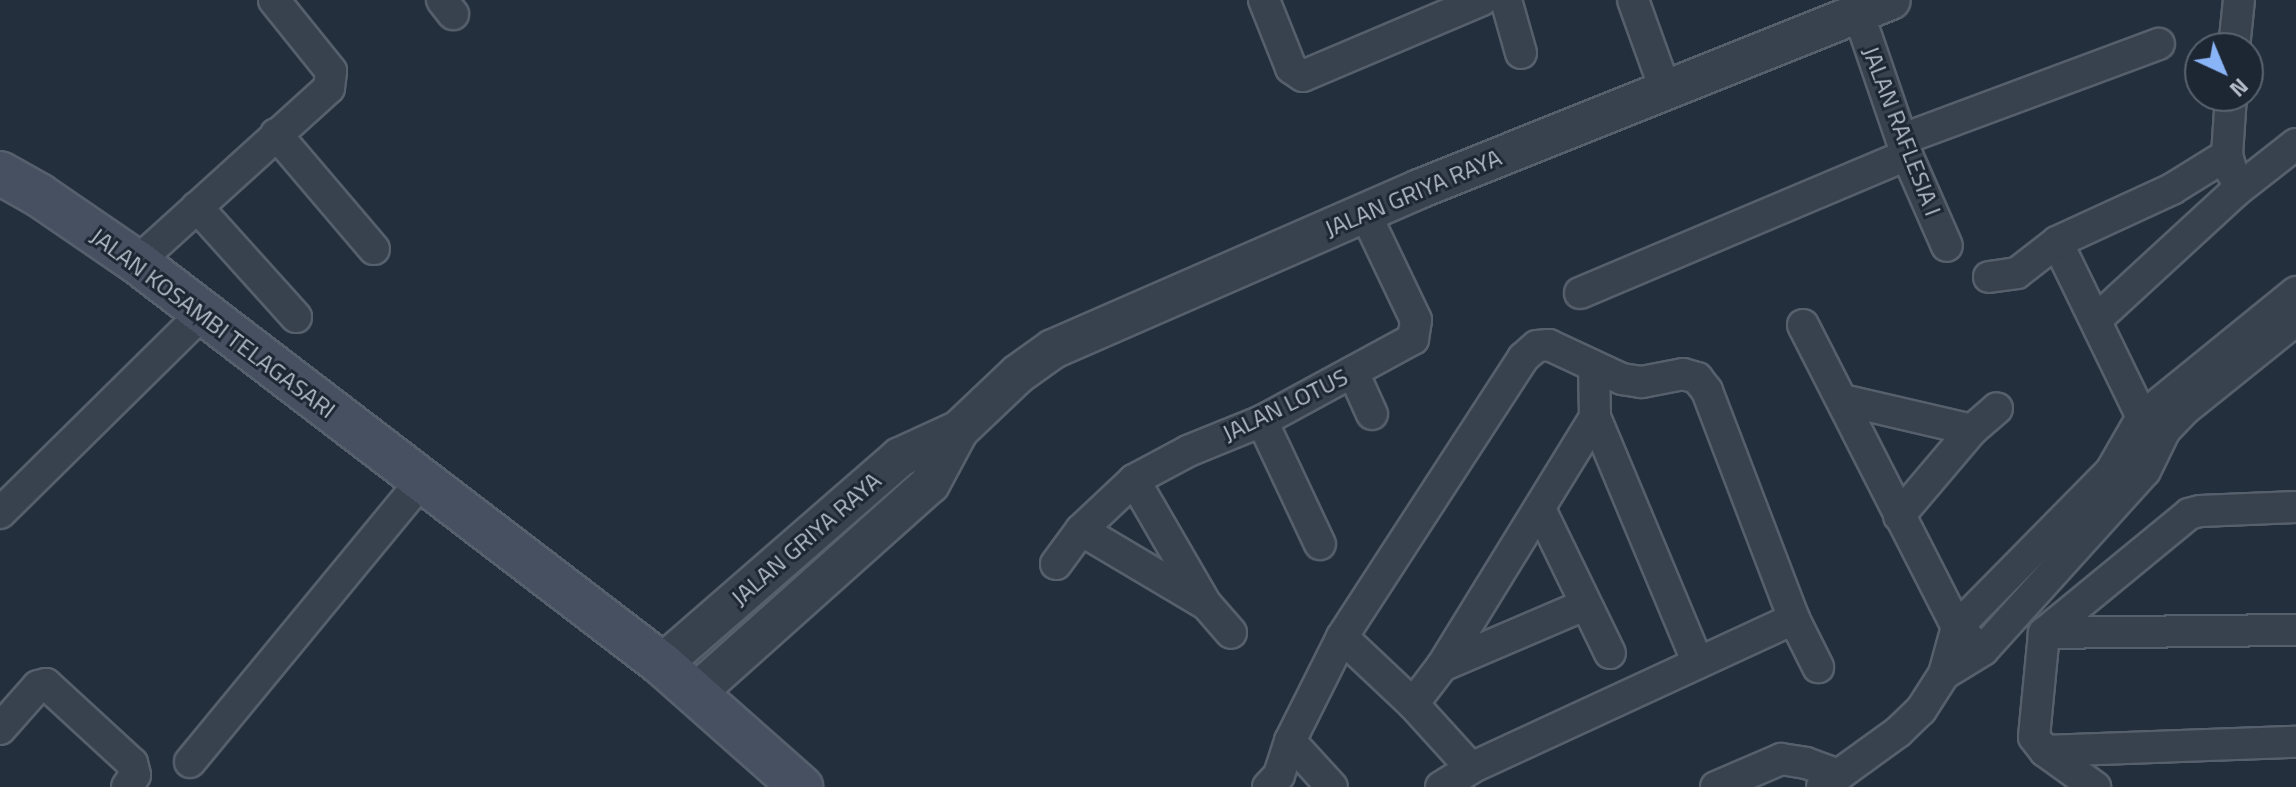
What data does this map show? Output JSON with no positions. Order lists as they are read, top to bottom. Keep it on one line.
{"streets":{"main road":["JALAN KOSAMBI TELAGASARI"],"street":["JALAN RAFLESIA I","JALAN GRIYA RAYA","JALAN LOTUS"]},"crossings":[["JALAN RAFLESIA I","JALAN GRIYA RAYA"],["JALAN GRIYA RAYA","JALAN KOSAMBI TELAGASARI"],["JALAN GRIYA RAYA","JALAN LOTUS"]],"north":"bottom right"}
